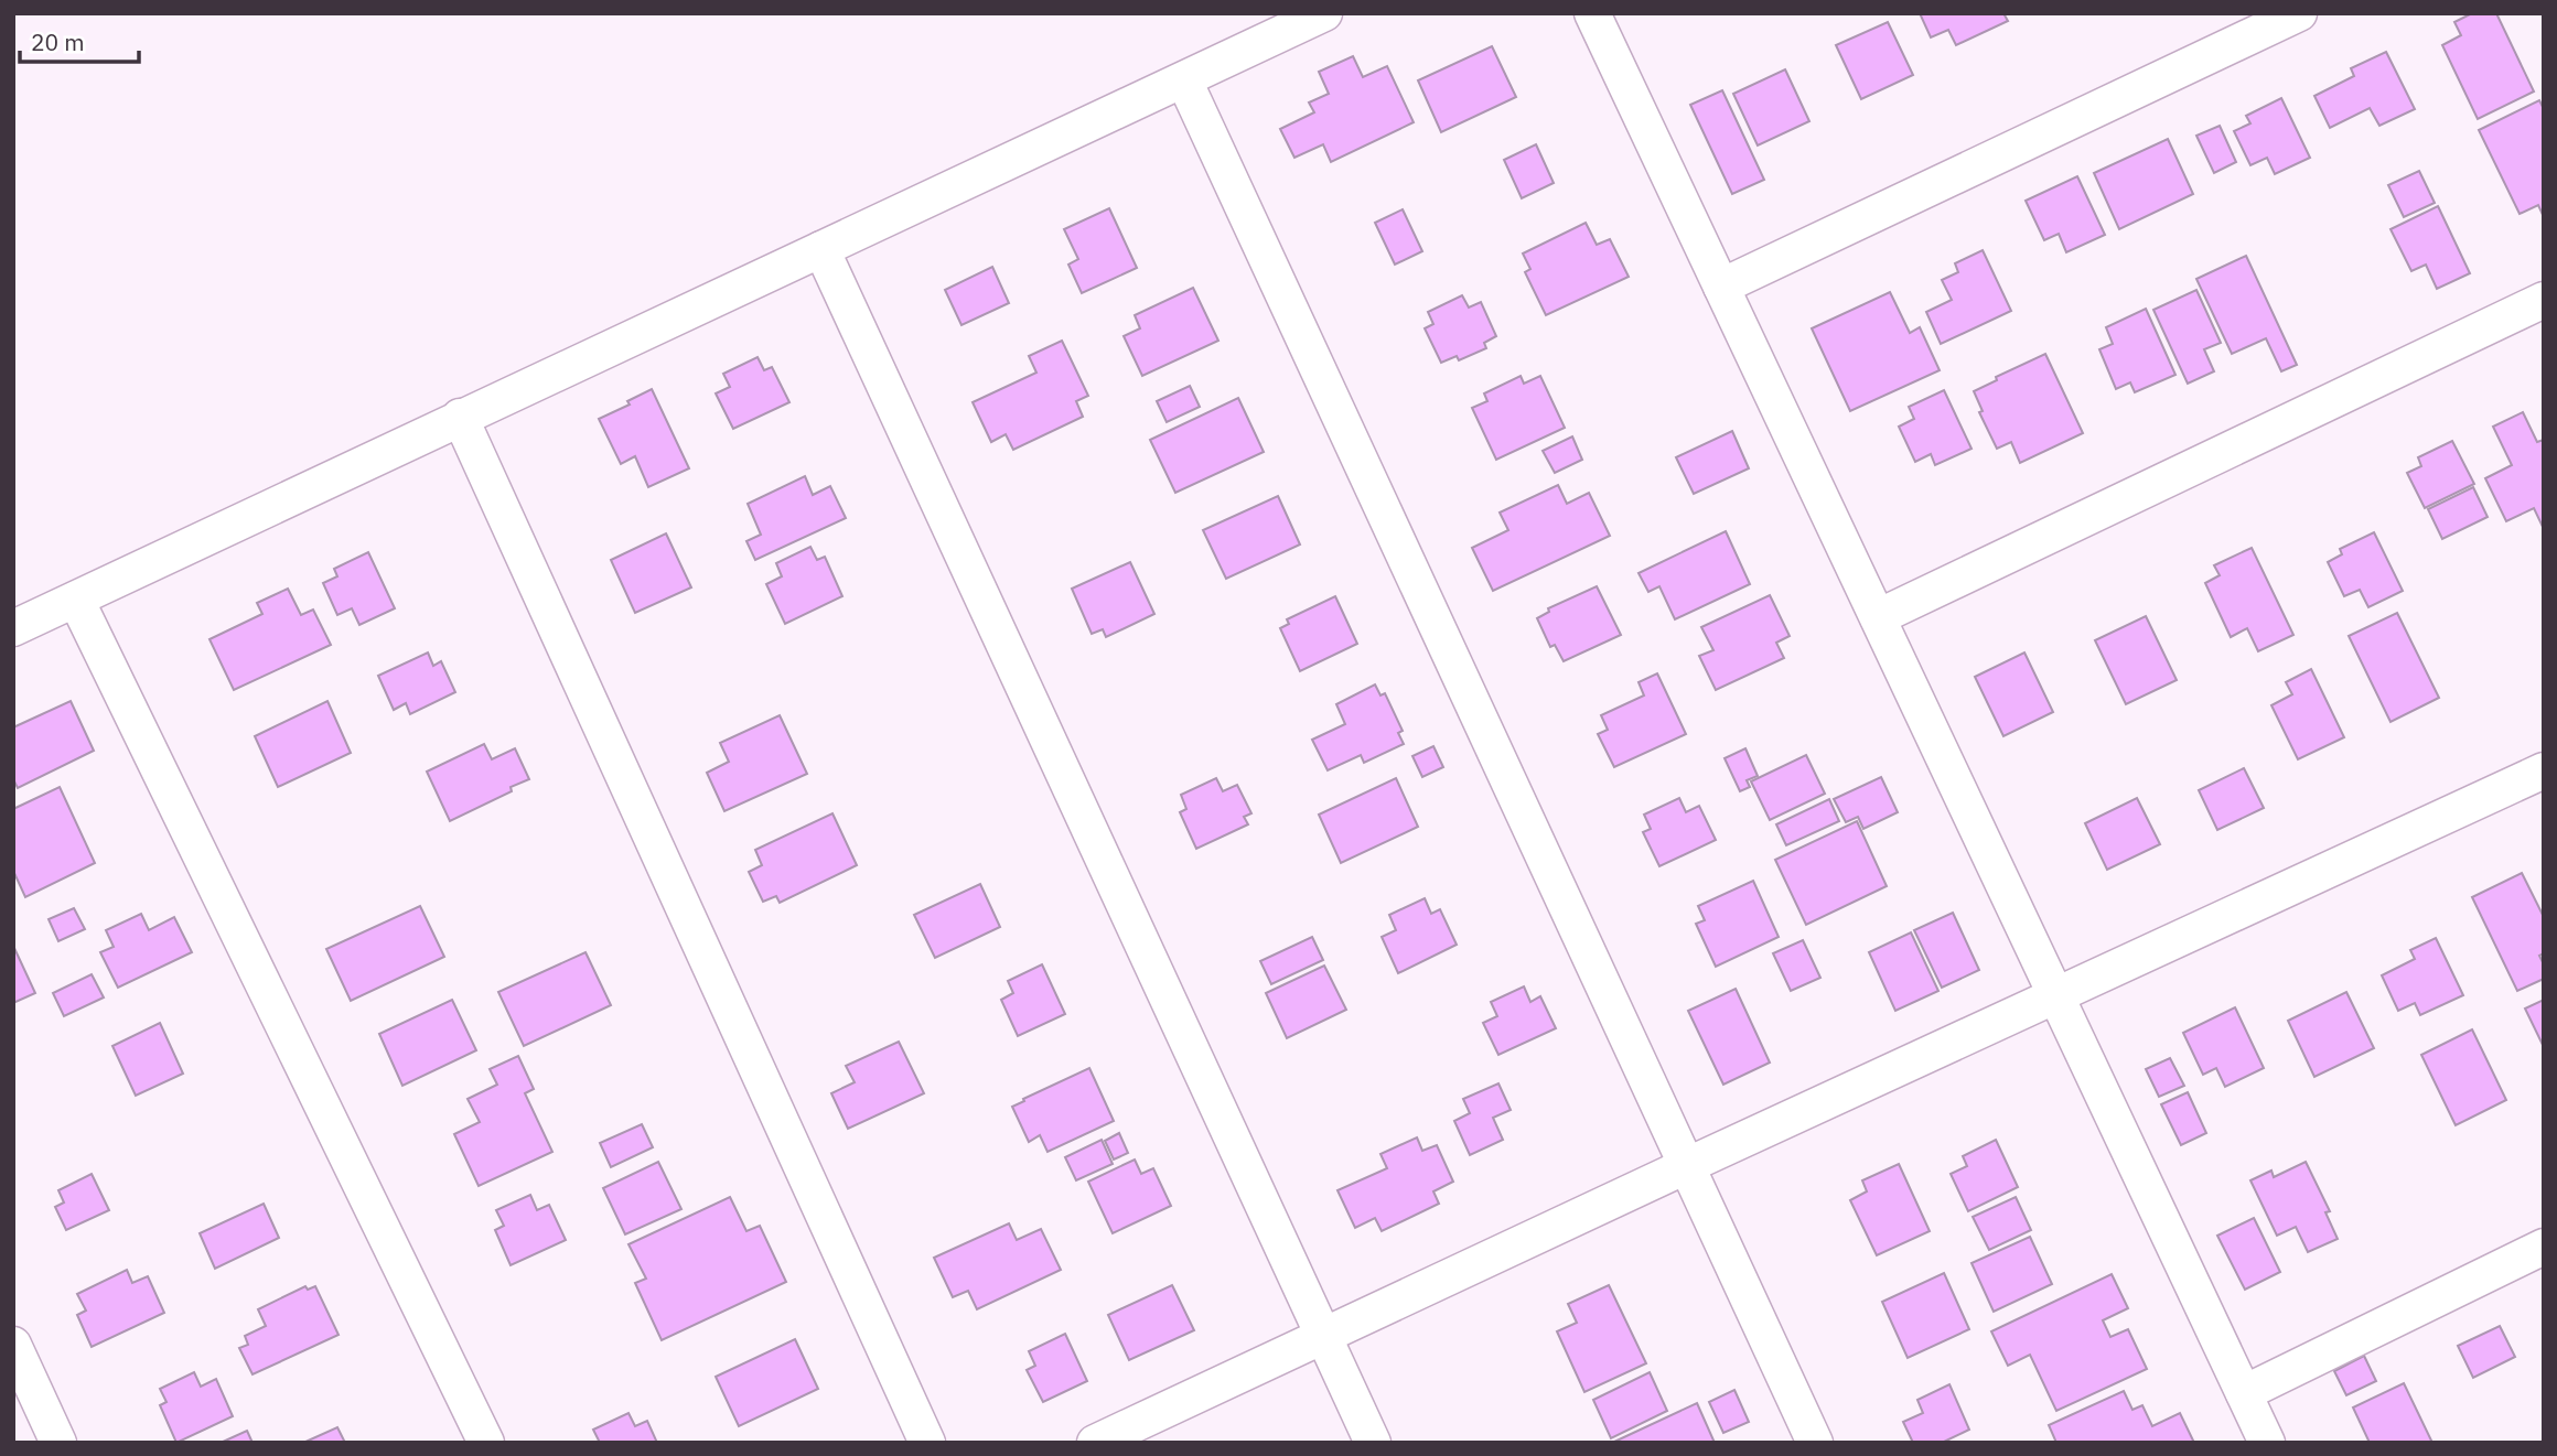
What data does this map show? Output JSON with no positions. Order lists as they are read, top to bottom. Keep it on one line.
{"scale_bar":"20 m"}
